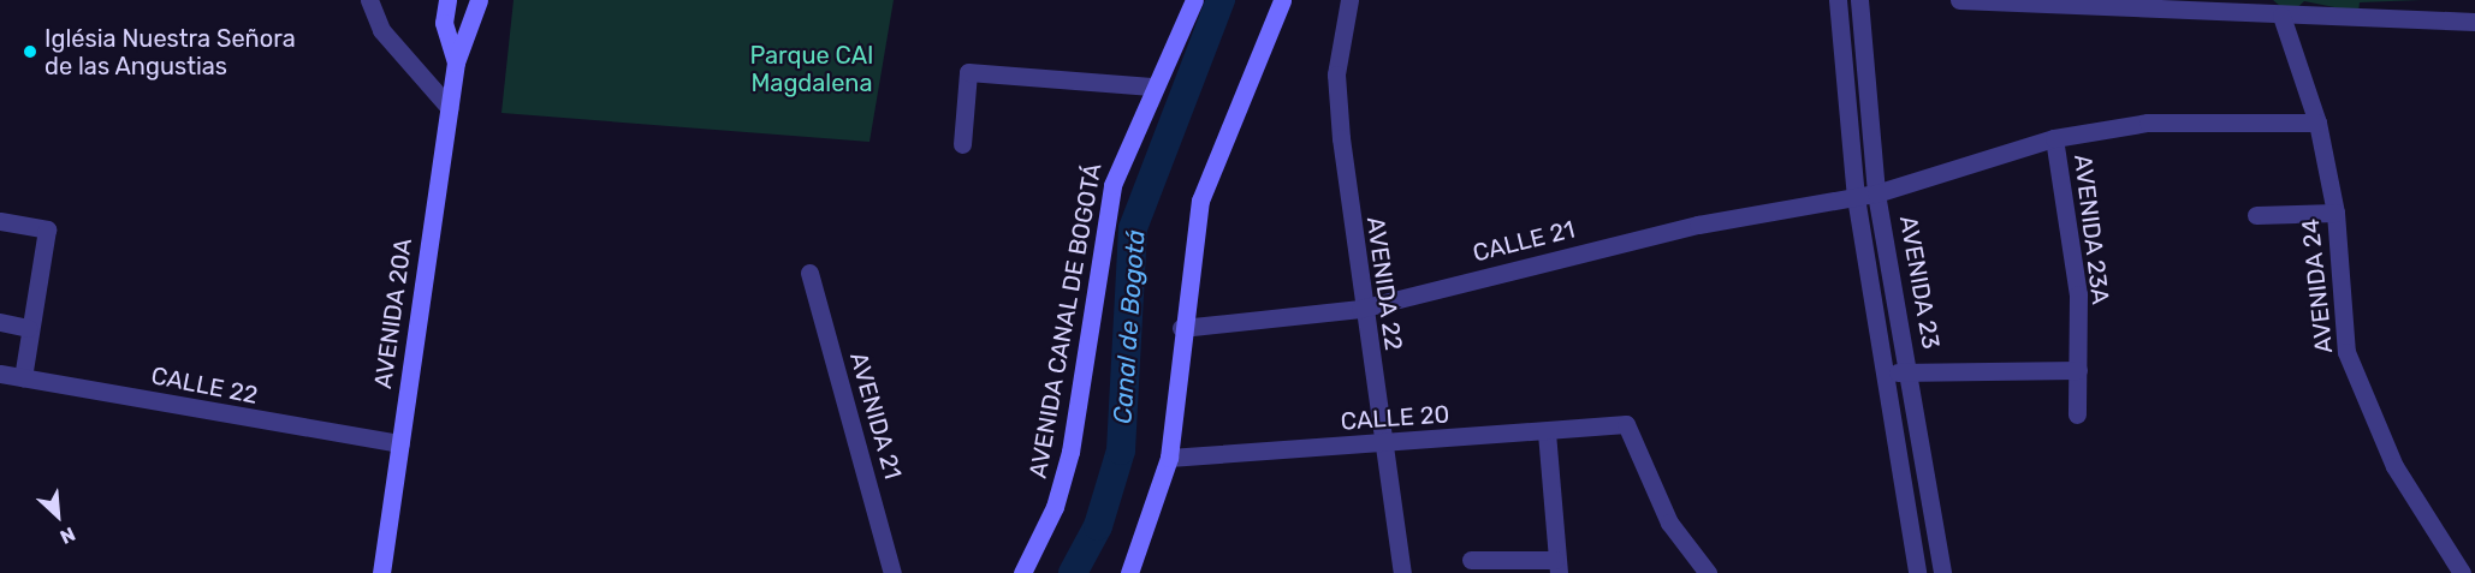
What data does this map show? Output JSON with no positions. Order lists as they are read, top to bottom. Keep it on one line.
{"streets":{"main road":["AVENIDA 20A","AVENIDA CANAL DE BOGOTÁ"],"street":["AVENIDA 23A","CALLE 21","AVENIDA 23","AVENIDA 22","AVENIDA 24","CALLE 22","AVENIDA 21","CALLE 20"]},"crossings":[["AVENIDA 23A","CALLE 21"],["CALLE 21","AVENIDA 23"],["CALLE 21","AVENIDA 22"],["CALLE 21","AVENIDA 24"],["AVENIDA 22","CALLE 20"],["AVENIDA 20A","CALLE 22"]],"water":["Canal de Bogotá"],"parks":["Parque CAI Magdalena"],"places":["Iglésia Nuestra Señora de las Angustias"],"north":"bottom right"}
